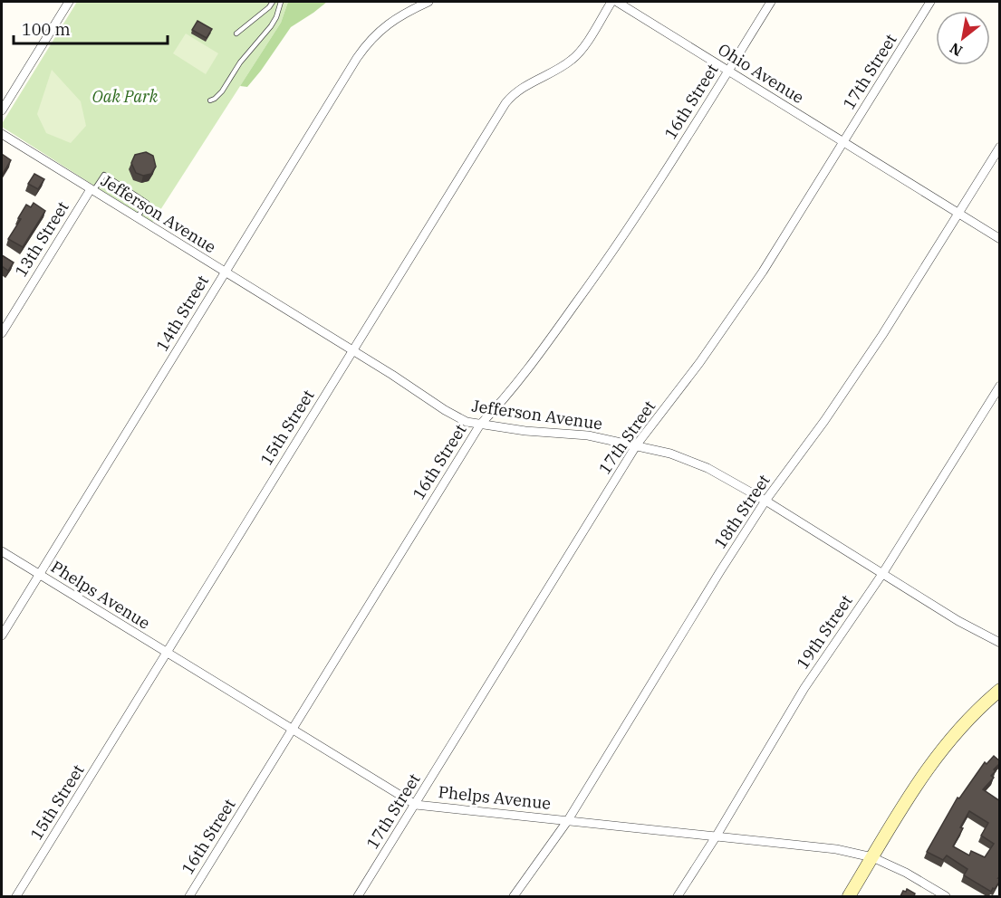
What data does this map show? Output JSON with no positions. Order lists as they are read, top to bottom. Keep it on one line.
{"streets":{"street":["17th Street","Ohio Avenue","16th Street","Jefferson Avenue","13th Street","14th Street","15th Street","18th Street","Phelps Avenue","19th Street"]},"crossings":[["17th Street","Ohio Avenue"],["17th Street","Jefferson Avenue"],["17th Street","Phelps Avenue"],["Ohio Avenue","16th Street"],["Ohio Avenue","18th Street"],["16th Street","Jefferson Avenue"],["16th Street","Phelps Avenue"],["Jefferson Avenue","13th Street"],["Jefferson Avenue","14th Street"],["Jefferson Avenue","15th Street"],["Jefferson Avenue","18th Street"],["Jefferson Avenue","19th Street"],["14th Street","Phelps Avenue"],["15th Street","Phelps Avenue"],["18th Street","Phelps Avenue"],["Phelps Avenue","19th Street"]],"parks":["Oak Park"],"scale_bar":"100 m","north":"bottom left"}
